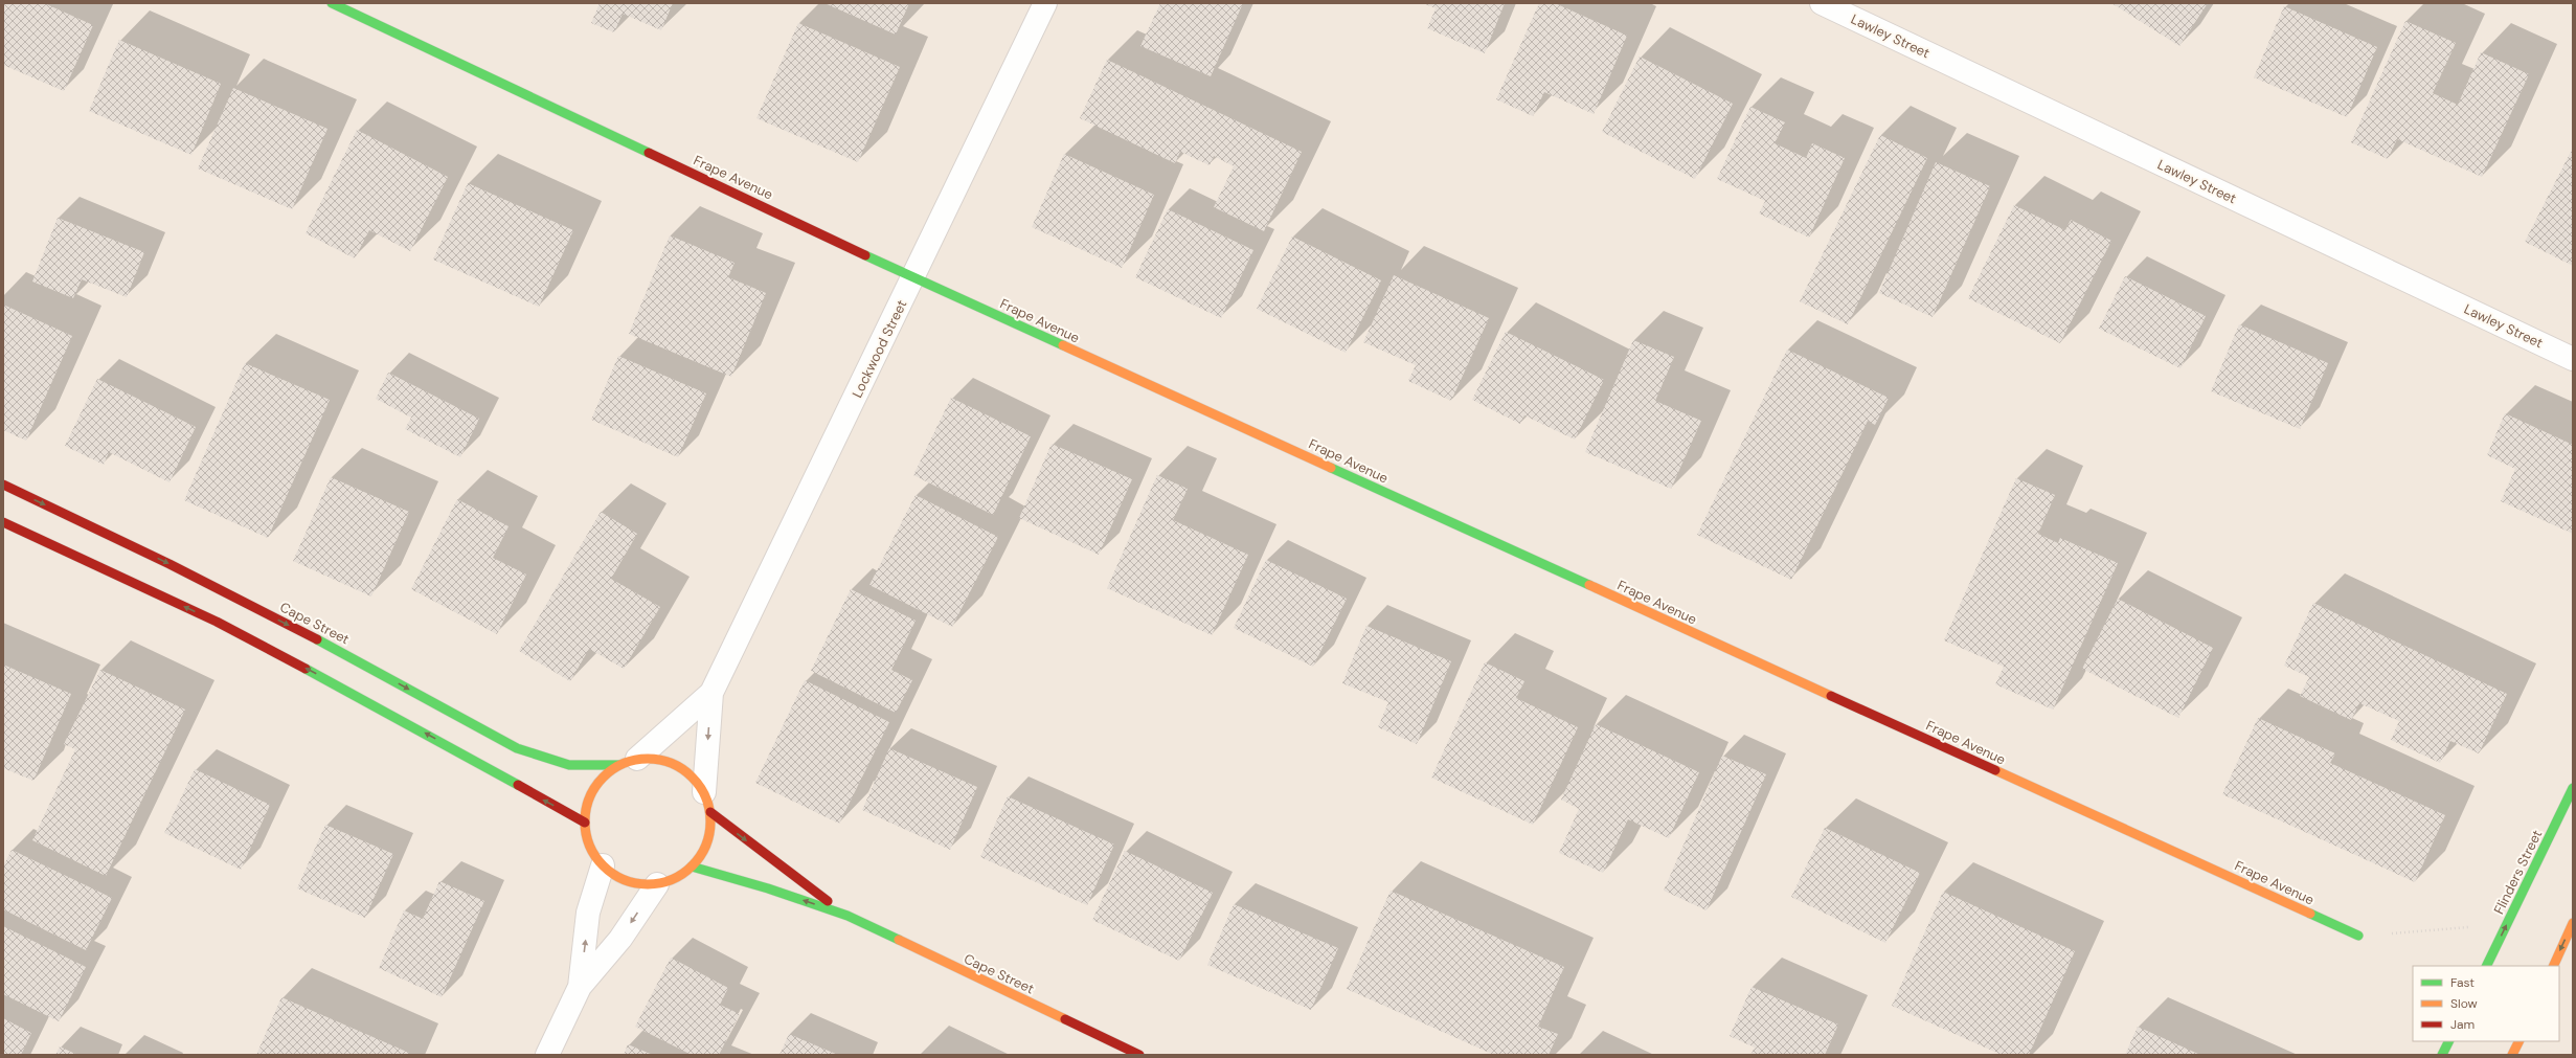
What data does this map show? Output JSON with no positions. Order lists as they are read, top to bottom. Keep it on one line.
{"streets":{"street":["Lawley Street","Frape Avenue","Lockwood Street","Cape Street","Flinders Street"]},"crossings":[["Frape Avenue","Lockwood Street"],["Lockwood Street","Cape Street"]],"one_way":["Flinders Street"],"legend":["Fast","Slow","Jam"]}
